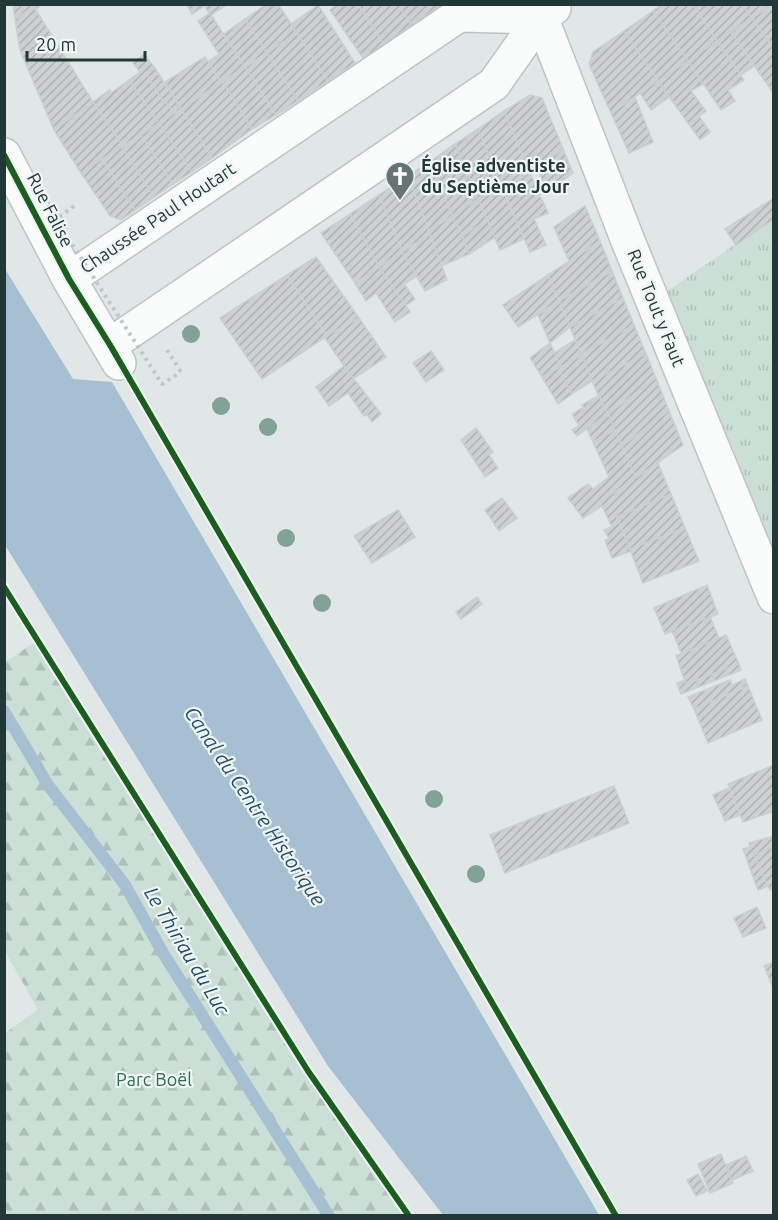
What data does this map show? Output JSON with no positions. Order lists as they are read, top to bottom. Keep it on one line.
{"streets":{"street":["Rue Falise","Chaussée Paul Houtart","Rue Tout y Faut"]},"crossings":[["Rue Falise","Chaussée Paul Houtart"],["Chaussée Paul Houtart","Rue Tout y Faut"]],"water":["Canal du Centre Historique","Le Thiriau du Luc"],"parks":["Parc Boël"],"places":{"church":["Église adventiste du Septième Jour"]},"scale_bar":"20 m"}
